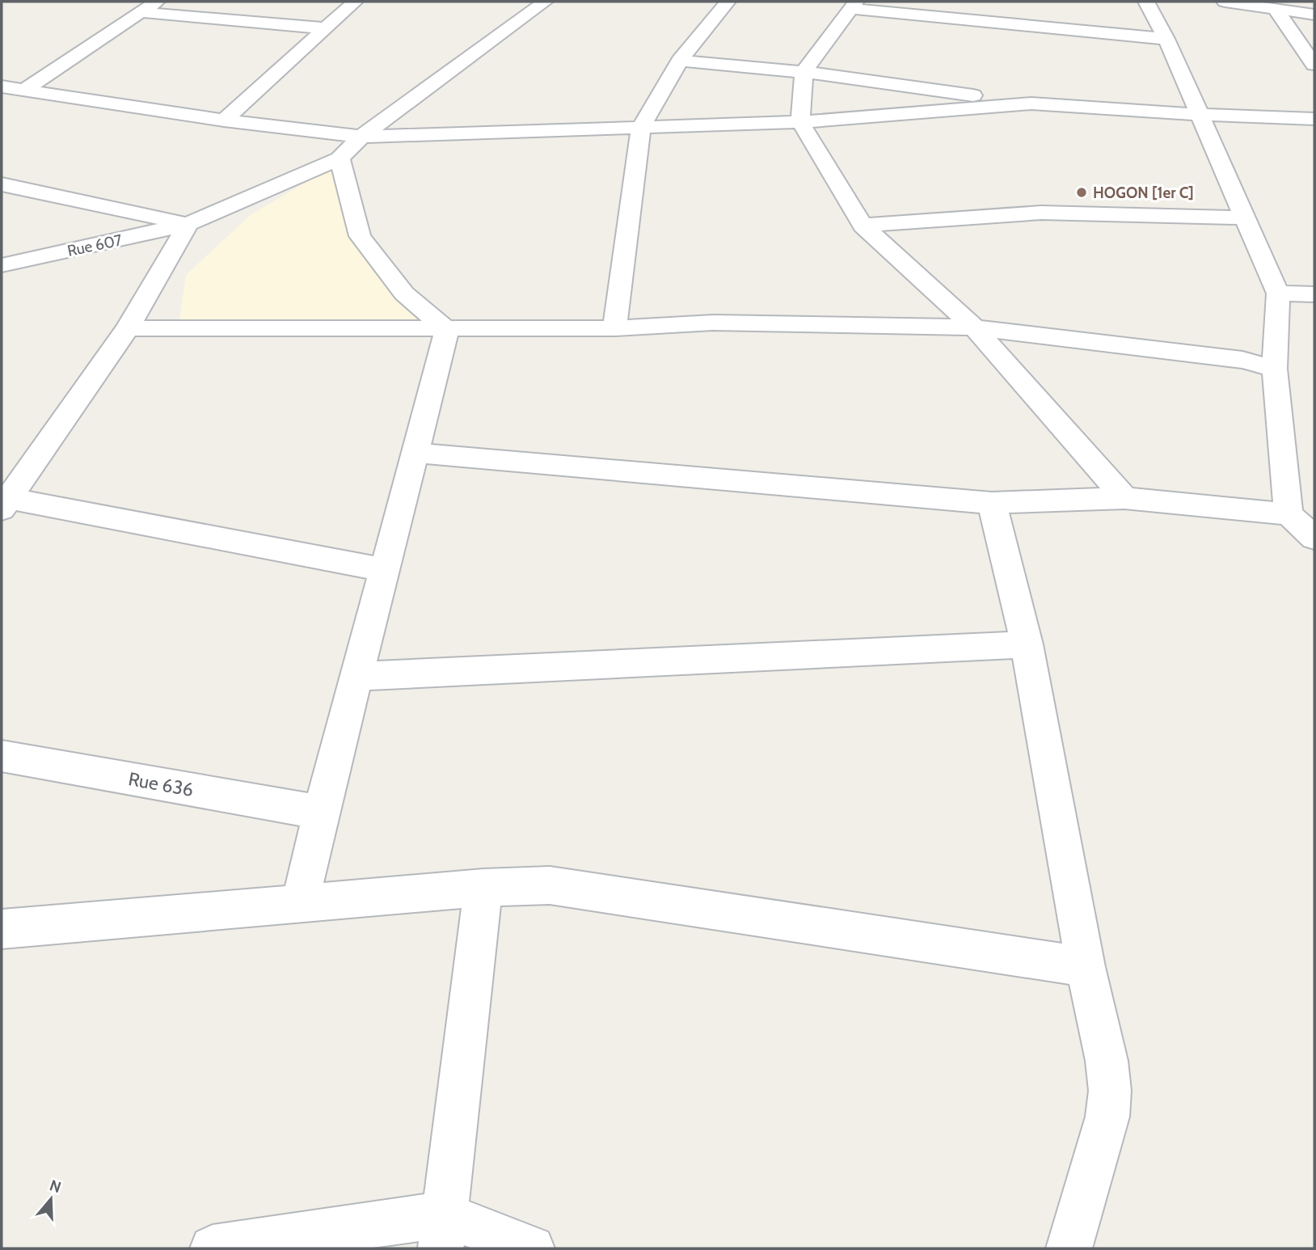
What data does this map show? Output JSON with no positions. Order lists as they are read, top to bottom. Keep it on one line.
{"streets":{"street":["Rue 607","Rue 636"]},"places":["HOGON [1er C]"],"north":"top"}
